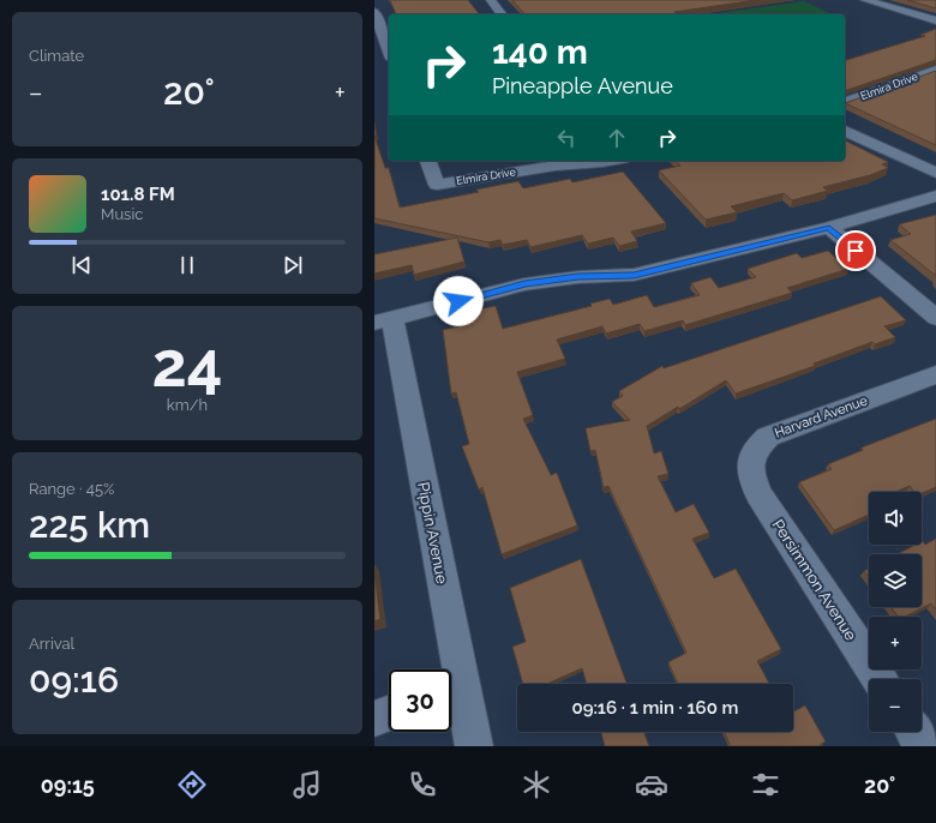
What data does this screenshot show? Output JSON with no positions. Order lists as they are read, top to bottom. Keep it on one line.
{"streets":{"street":["Elmira Drive","Harvard Avenue","Pippin Avenue","Persimmon Avenue"]},"crossings":[["Harvard Avenue","Persimmon Avenue"]],"page":{"tile":["Climate",["24","km/h"],["Range · 45%","225 km"],["Arrival","09:16"]],"turn":["140 m","Pineapple Avenue"],"heat":["−","20°","+"],"song":["101.8 FM","Music"],"map_buttons":["+","−"],"limit":"30","trip":"09:16 · 1 min · 160 m","tabs":["09:15","20°"]}}
